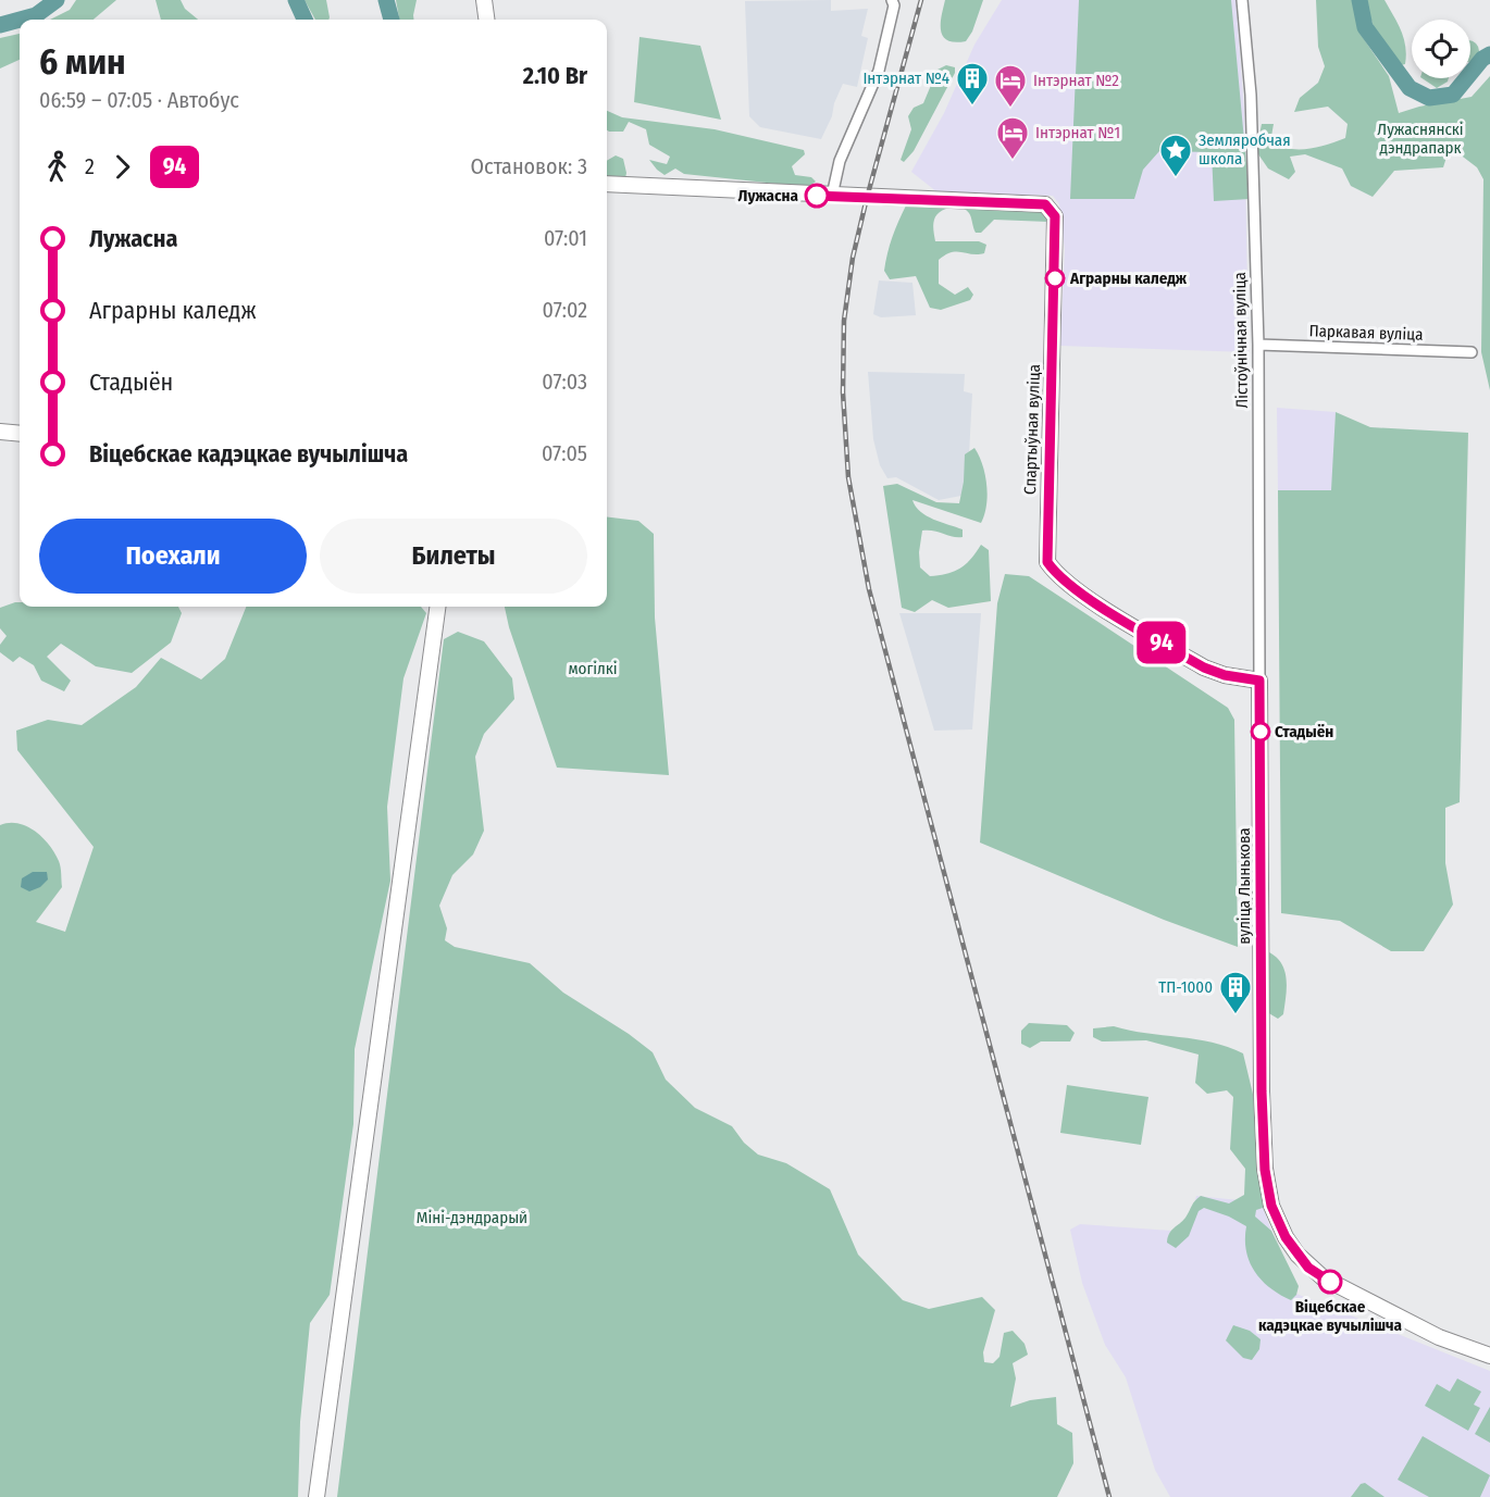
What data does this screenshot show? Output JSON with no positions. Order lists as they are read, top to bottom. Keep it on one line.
{"streets":{"street":["Паркавая вуліца","Лістоўнічная вуліца","Спартыўная вуліца","вуліца Лынькова"]},"crossings":[["Паркавая вуліца","Лістоўнічная вуліца"],["Лістоўнічная вуліца","Спартыўная вуліца"],["Лістоўнічная вуліца","вуліца Лынькова"],["Спартыўная вуліца","вуліца Лынькова"]],"parks":["Лужаснянскі дэндрапарк","могілкі","Міні-дэндрарый"],"places":{"building":["Інтэрнат №4","ТП-1000"],"hotel":["Інтэрнат №2","Інтэрнат №1"],"place":["Земляробчая школа"],"other":["Лужасна","Аграрны каледж","Стадыён","Віцебскае кадэцкае вучылішча"]},"lines":["bus line 94"],"page":{"on_map":"94","heading":["6 мин","06:59 – 07:05 · Автобус","2.10 Br"],"legs":["2","94","Остановок: 3"],"list":[{"name":"Лужасна","value":"07:01"},{"name":"Аграрны каледж","value":"07:02"},{"name":"Стадыён","value":"07:03"},{"name":"Віцебскае кадэцкае вучылішча","value":"07:05"}],"buttons":["Поехали","Билеты"]}}
